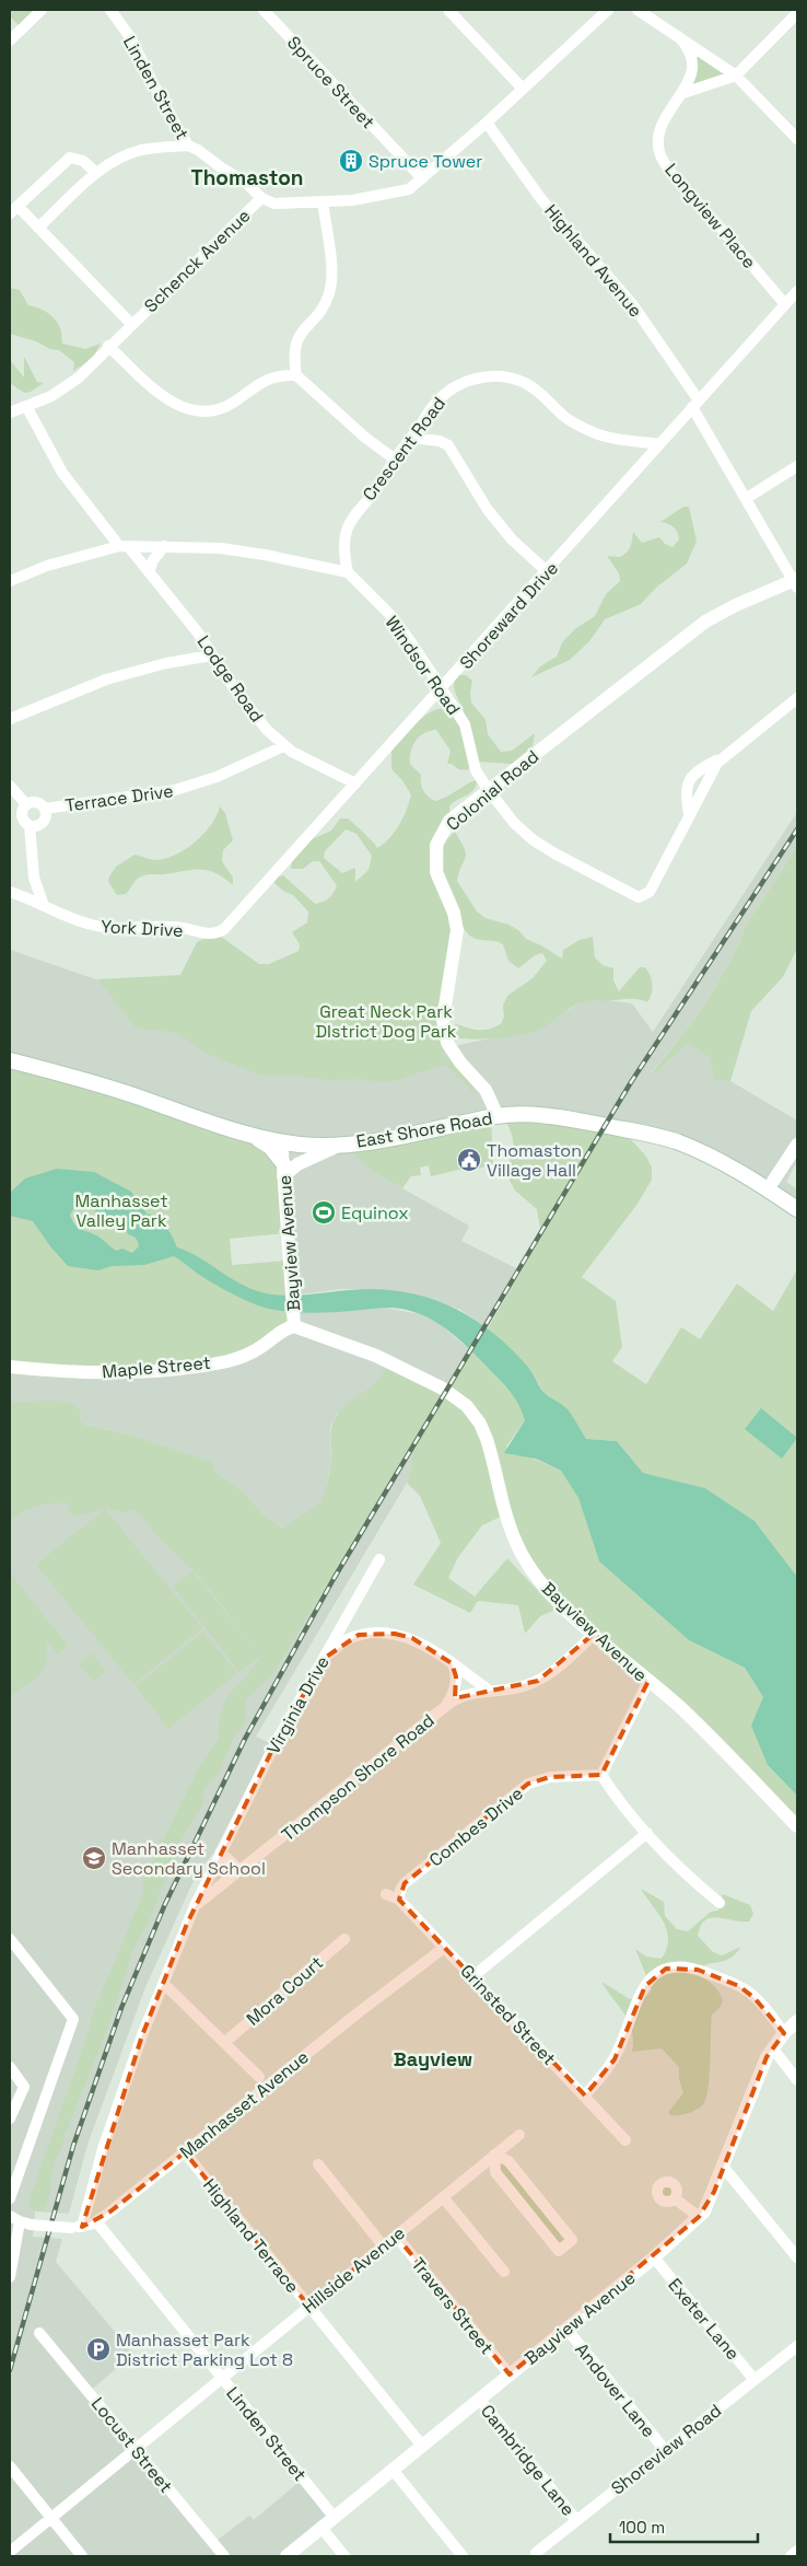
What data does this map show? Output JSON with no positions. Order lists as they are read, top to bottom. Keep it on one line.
{"streets":{"main road":["East Shore Road"],"street":["Spruce Street","Linden Street","Longview Place","Schenck Avenue","Highland Avenue","Crescent Road","Shoreward Drive","Windsor Road","Lodge Road","Colonial Road","Terrace Drive","York Drive","Bayview Avenue","Maple Street","Virginia Drive","Thompson Shore Road","Combes Drive","Mora Court","Grinsted Street","Manhasset Avenue","Highland Terrace","Hillside Avenue","Travers Street","Exeter Lane","Andover Lane","Locust Street","Shoreview Road","Cambridge Lane"]},"crossings":[["Spruce Street","Schenck Avenue"],["Linden Street","Schenck Avenue"],["Linden Street","Bayview Avenue"],["Linden Street","Manhasset Avenue"],["Linden Street","Hillside Avenue"],["Longview Place","Shoreward Drive"],["Schenck Avenue","Highland Avenue"],["Schenck Avenue","Lodge Road"],["Highland Avenue","Shoreward Drive"],["Highland Avenue","Colonial Road"],["Crescent Road","Shoreward Drive"],["Crescent Road","Windsor Road"],["Shoreward Drive","Windsor Road"],["Shoreward Drive","Lodge Road"],["Shoreward Drive","York Drive"],["Windsor Road","Colonial Road"],["Lodge Road","Terrace Drive"],["Colonial Road","East Shore Road"],["East Shore Road","Bayview Avenue"],["Bayview Avenue","Maple Street"],["Bayview Avenue","Thompson Shore Road"],["Bayview Avenue","Highland Terrace"],["Bayview Avenue","Travers Street"],["Bayview Avenue","Exeter Lane"],["Bayview Avenue","Andover Lane"],["Bayview Avenue","Cambridge Lane"],["Virginia Drive","Thompson Shore Road"],["Combes Drive","Grinsted Street"],["Grinsted Street","Manhasset Avenue"],["Manhasset Avenue","Highland Terrace"],["Highland Terrace","Hillside Avenue"],["Hillside Avenue","Travers Street"],["Hillside Avenue","Locust Street"],["Exeter Lane","Shoreview Road"],["Andover Lane","Shoreview Road"],["Shoreview Road","Cambridge Lane"]],"districts":["Thomaston","Bayview"],"parks":["Great Neck Park DIstrict Dog Park","Manhasset Valley Park"],"places":{"building":["Spruce Tower"],"public building":["Thomaston Village Hall"],"sports":["Equinox"],"school or university":["Manhasset Secondary School"],"parking":["Manhasset Park District Parking Lot 8"]},"scale_bar":"100 m"}
